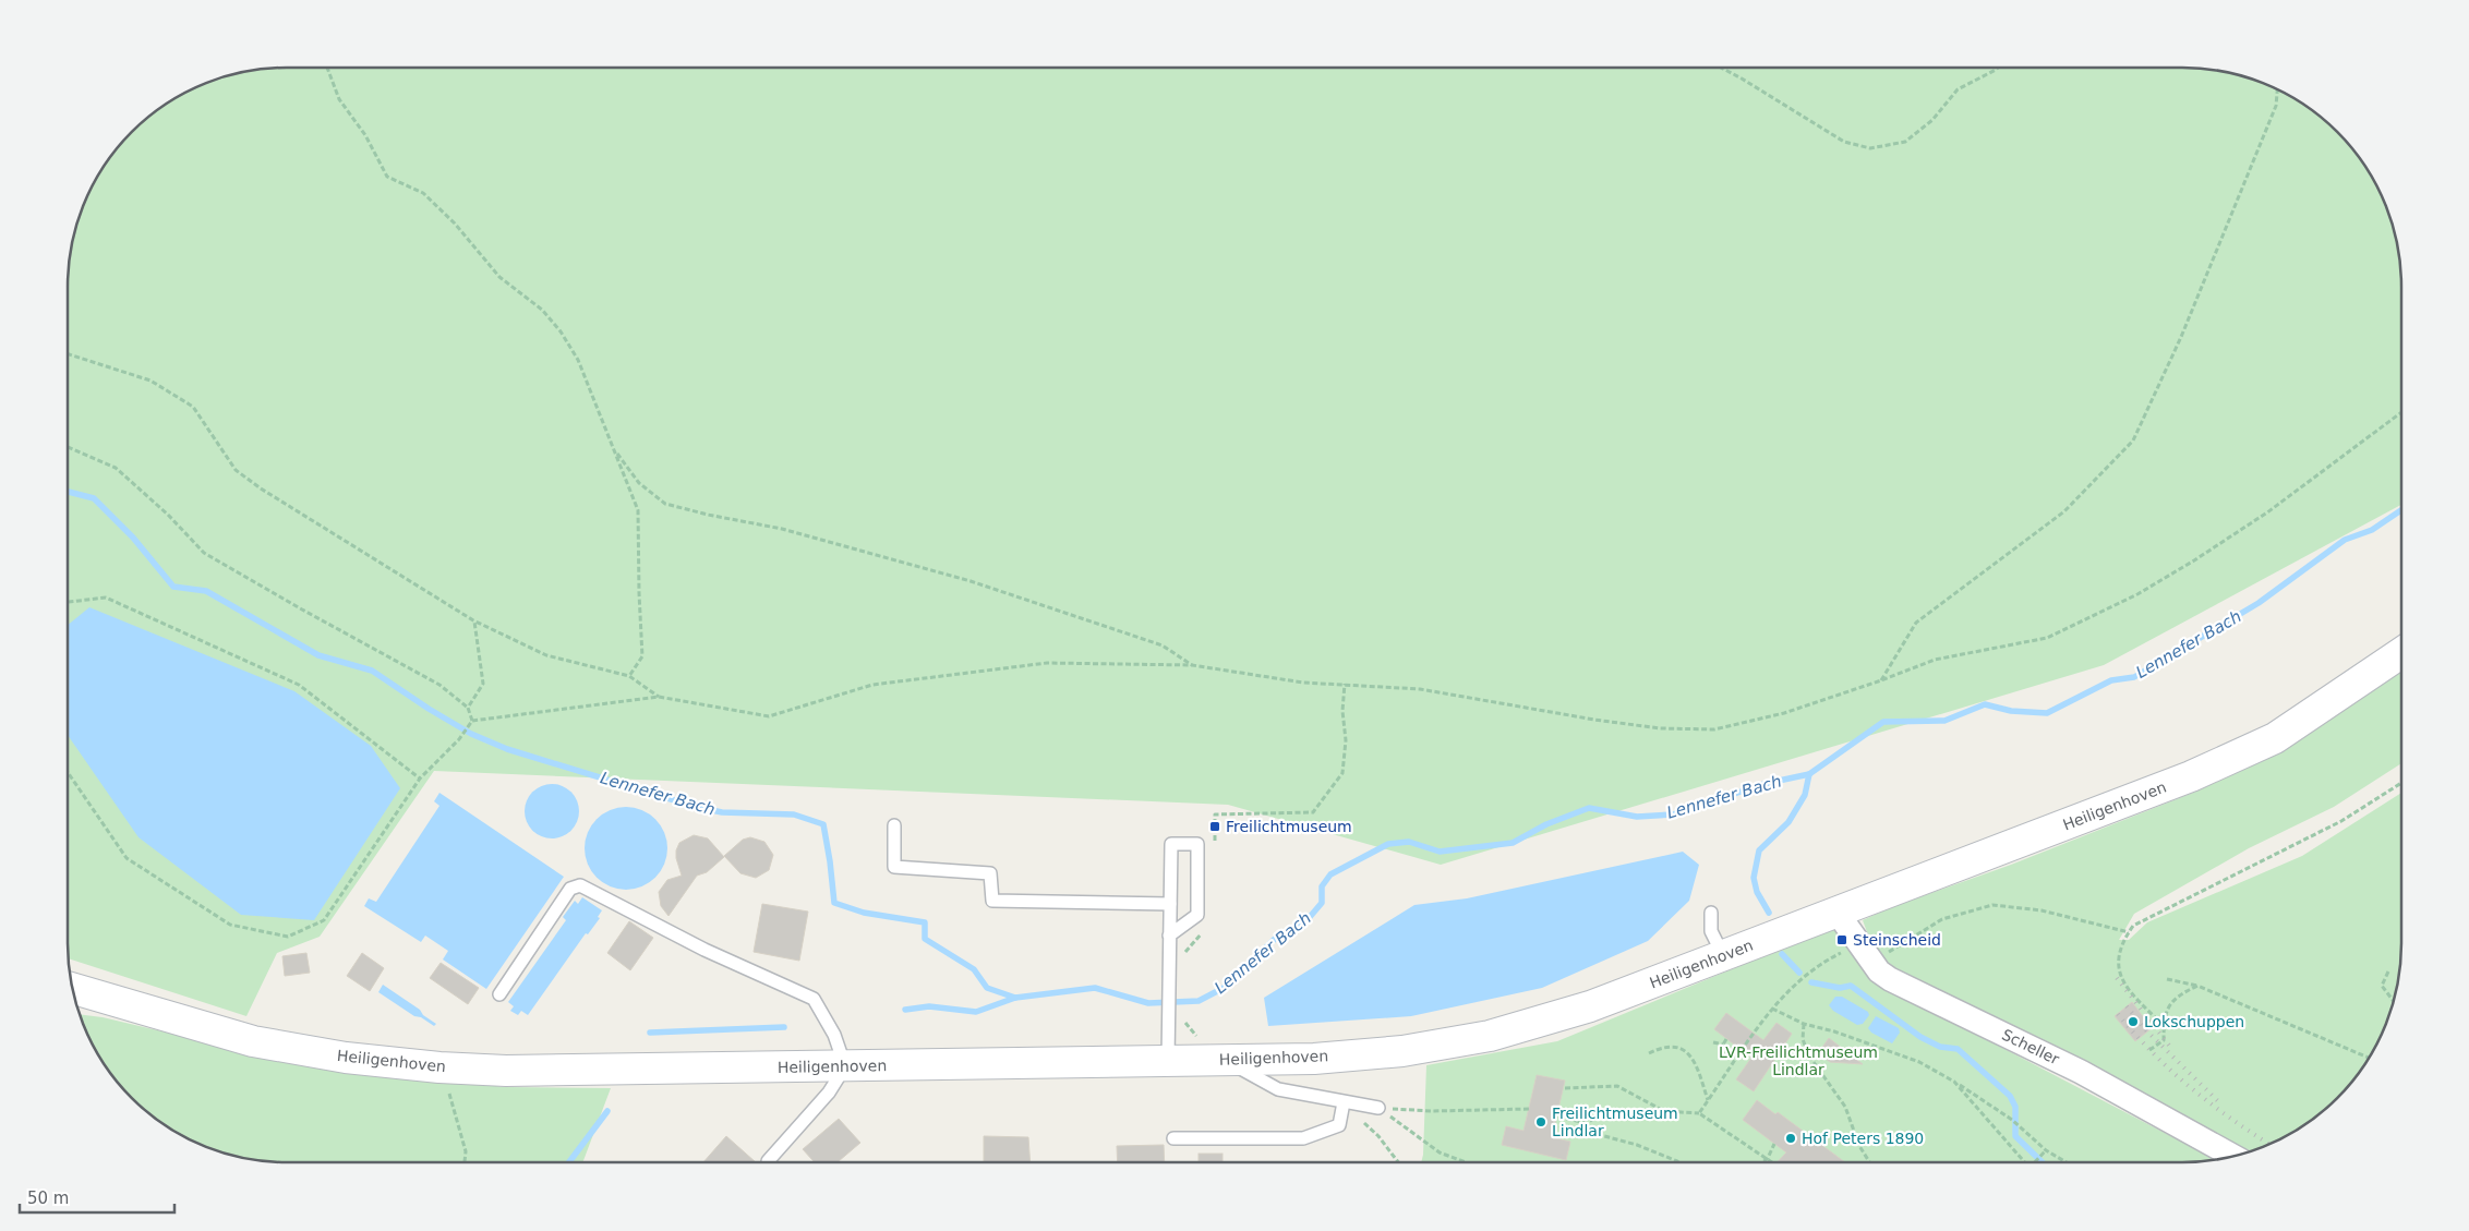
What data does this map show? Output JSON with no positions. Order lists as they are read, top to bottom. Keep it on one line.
{"streets":{"main road":["Heiligenhoven"],"street":["Scheller"]},"crossings":[["Heiligenhoven","Scheller"]],"water":["Lennefer Bach"],"parks":["LVR-Freilichtmuseum Lindlar"],"places":{"transit":["Freilichtmuseum","Steinscheid"],"other":["Lokschuppen","Freilichtmuseum Lindlar","Hof Peters 1890"]},"scale_bar":"50 m"}
